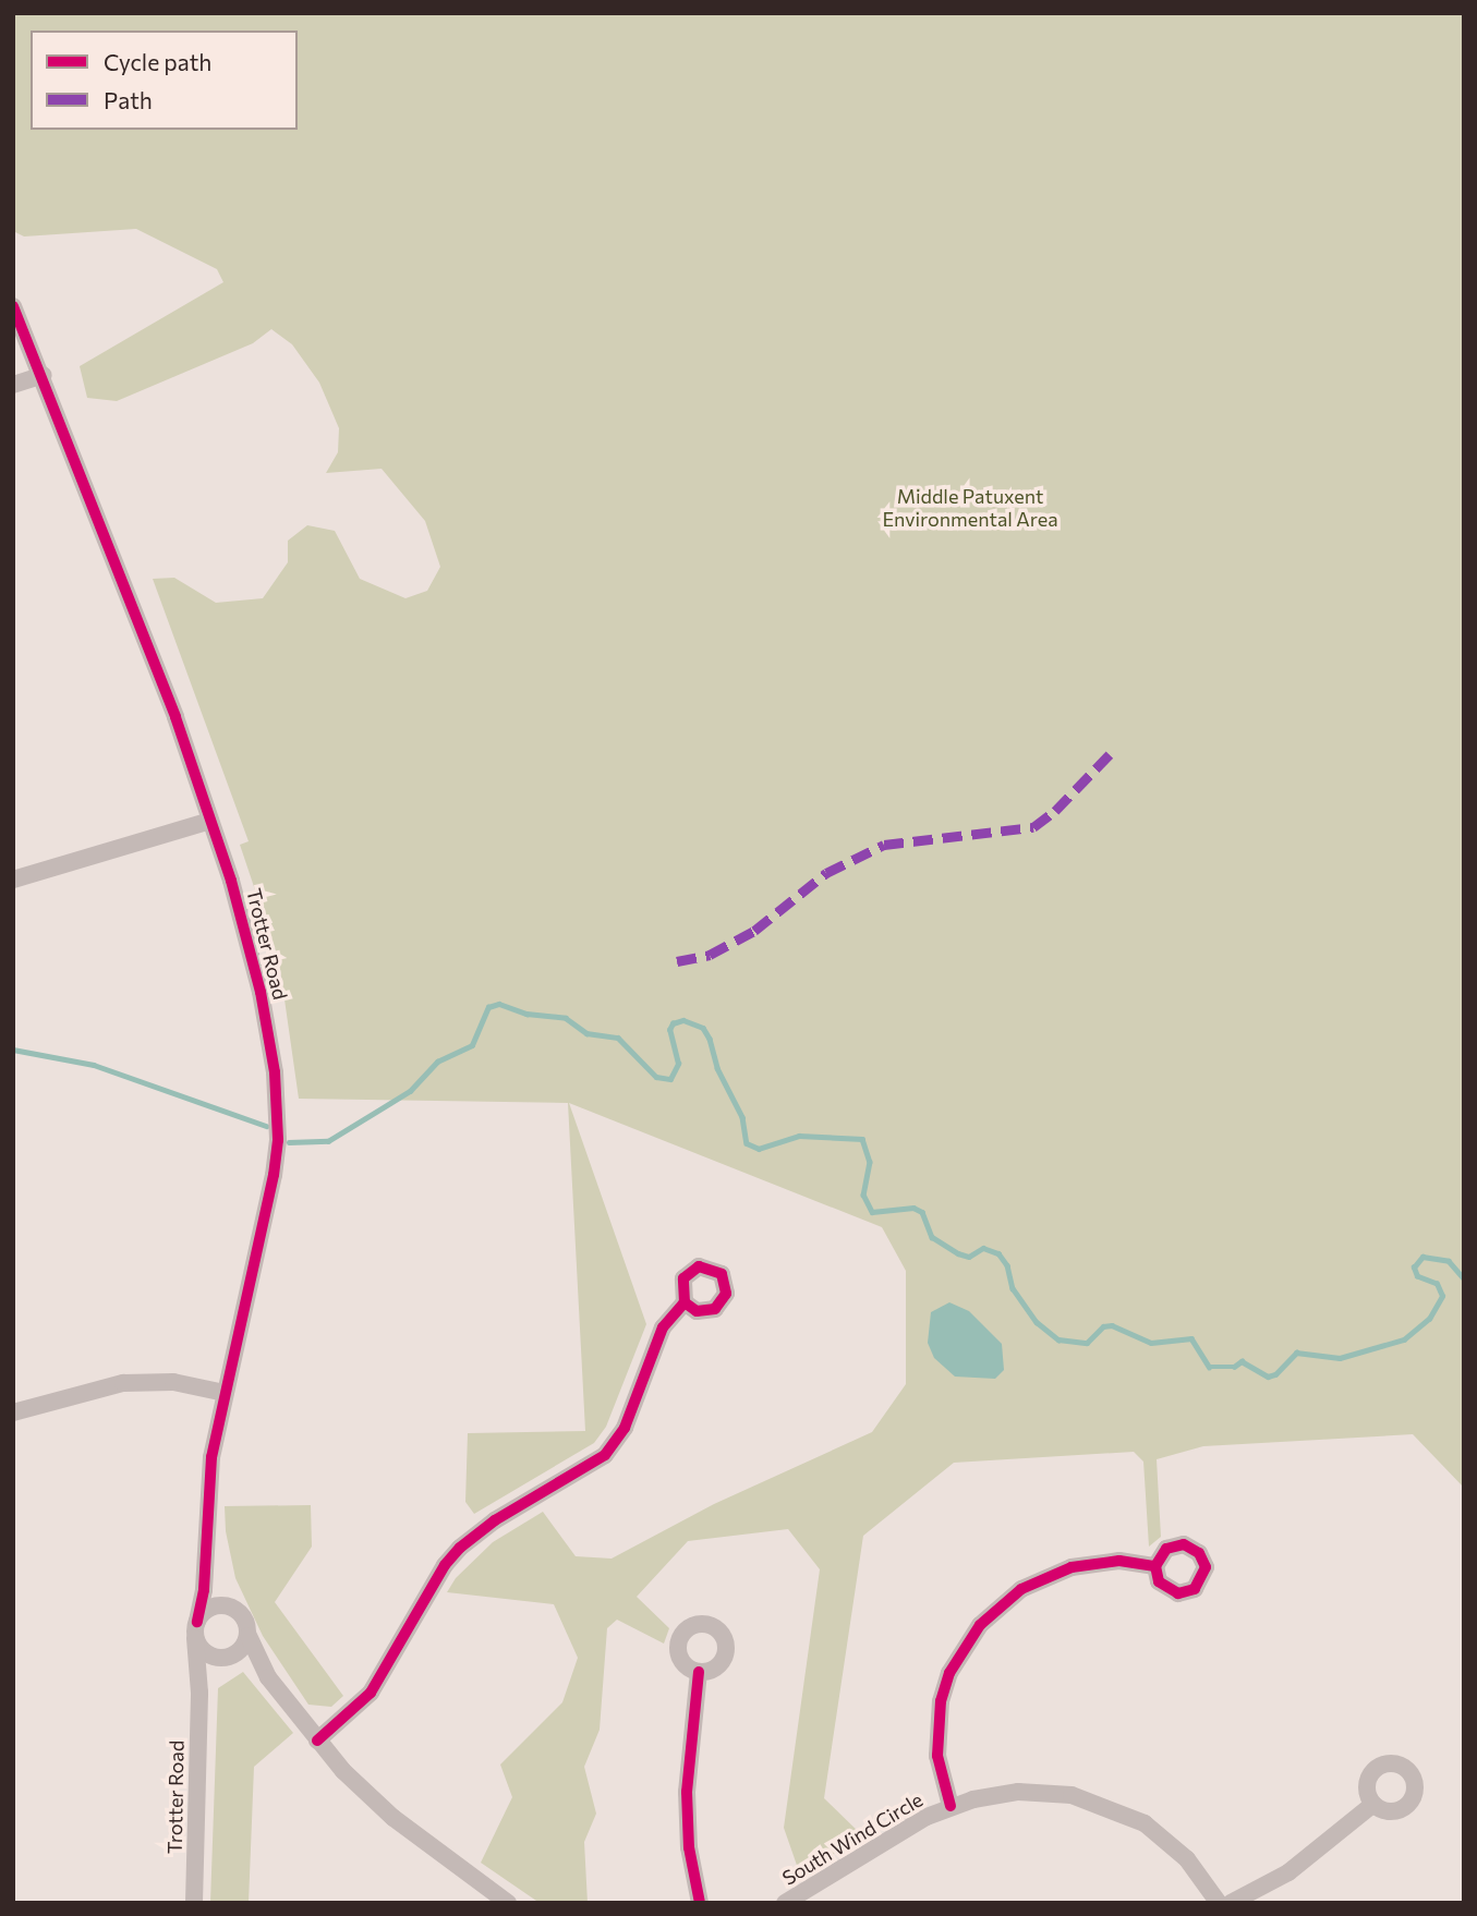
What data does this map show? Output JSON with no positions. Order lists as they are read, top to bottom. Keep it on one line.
{"streets":{"street":["Trotter Road","South Wind Circle"]},"parks":["Middle Patuxent Environmental Area"],"legend":["Cycle path","Path"]}
